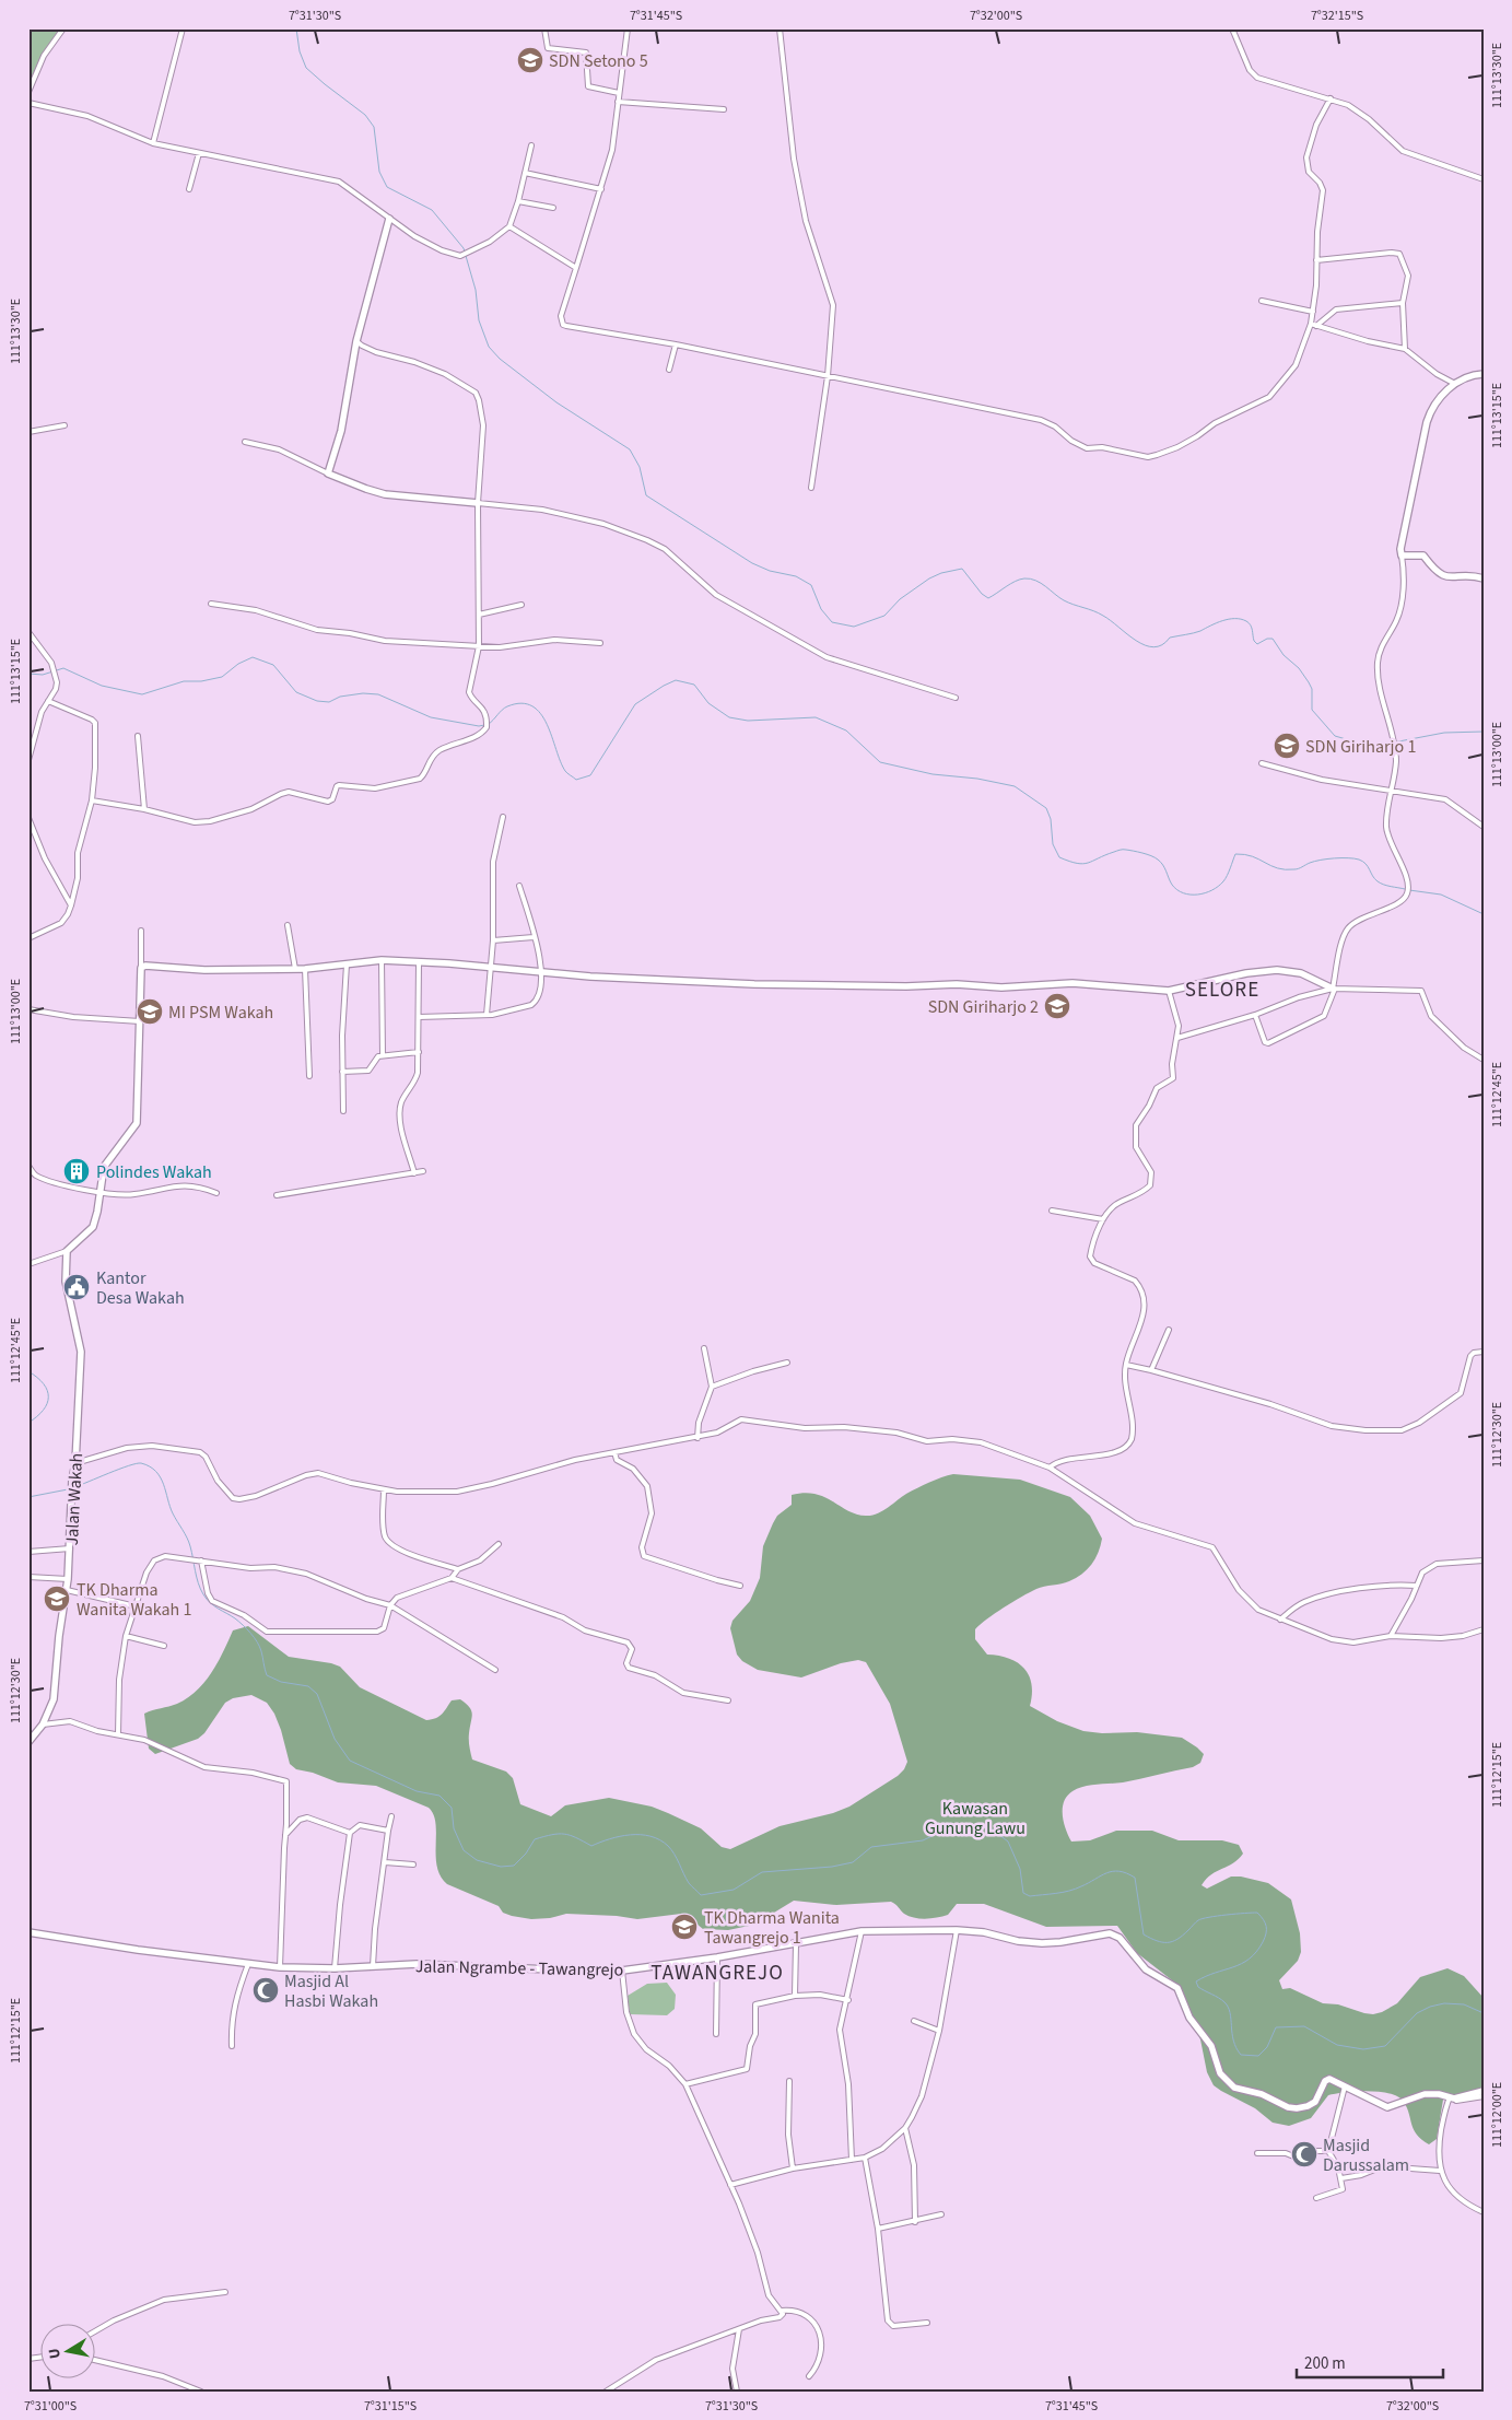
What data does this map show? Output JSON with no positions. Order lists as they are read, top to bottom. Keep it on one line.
{"streets":{"street":["Jalan Wakah","Jalan Ngrambe - Tawangrejo"]},"districts":["SELORE","TAWANGREJO"],"parks":["Kawasan Gunung Lawu"],"places":{"school or university":["SDN Setono 5","SDN Giriharjo 1","SDN Giriharjo 2","MI PSM Wakah","TK Dharma Wanita Wakah 1","TK Dharma Wanita Tawangrejo 1"],"building":["Polindes Wakah"],"public building":["Kantor Desa Wakah"],"mosque":["Masjid Al Hasbi Wakah","Masjid Darussalam"]},"scale_bar":"200 m","north":"left","coordinates":["7°31'30\"S","7°31'45\"S","7°32'00\"S","7°32'15\"S","111°13'30\"E","111°13'15\"E","111°13'00\"E","111°12'45\"E","111°12'30\"E","111°12'15\"E","111°12'00\"E","7°31'00\"S","7°31'15\"S"]}
